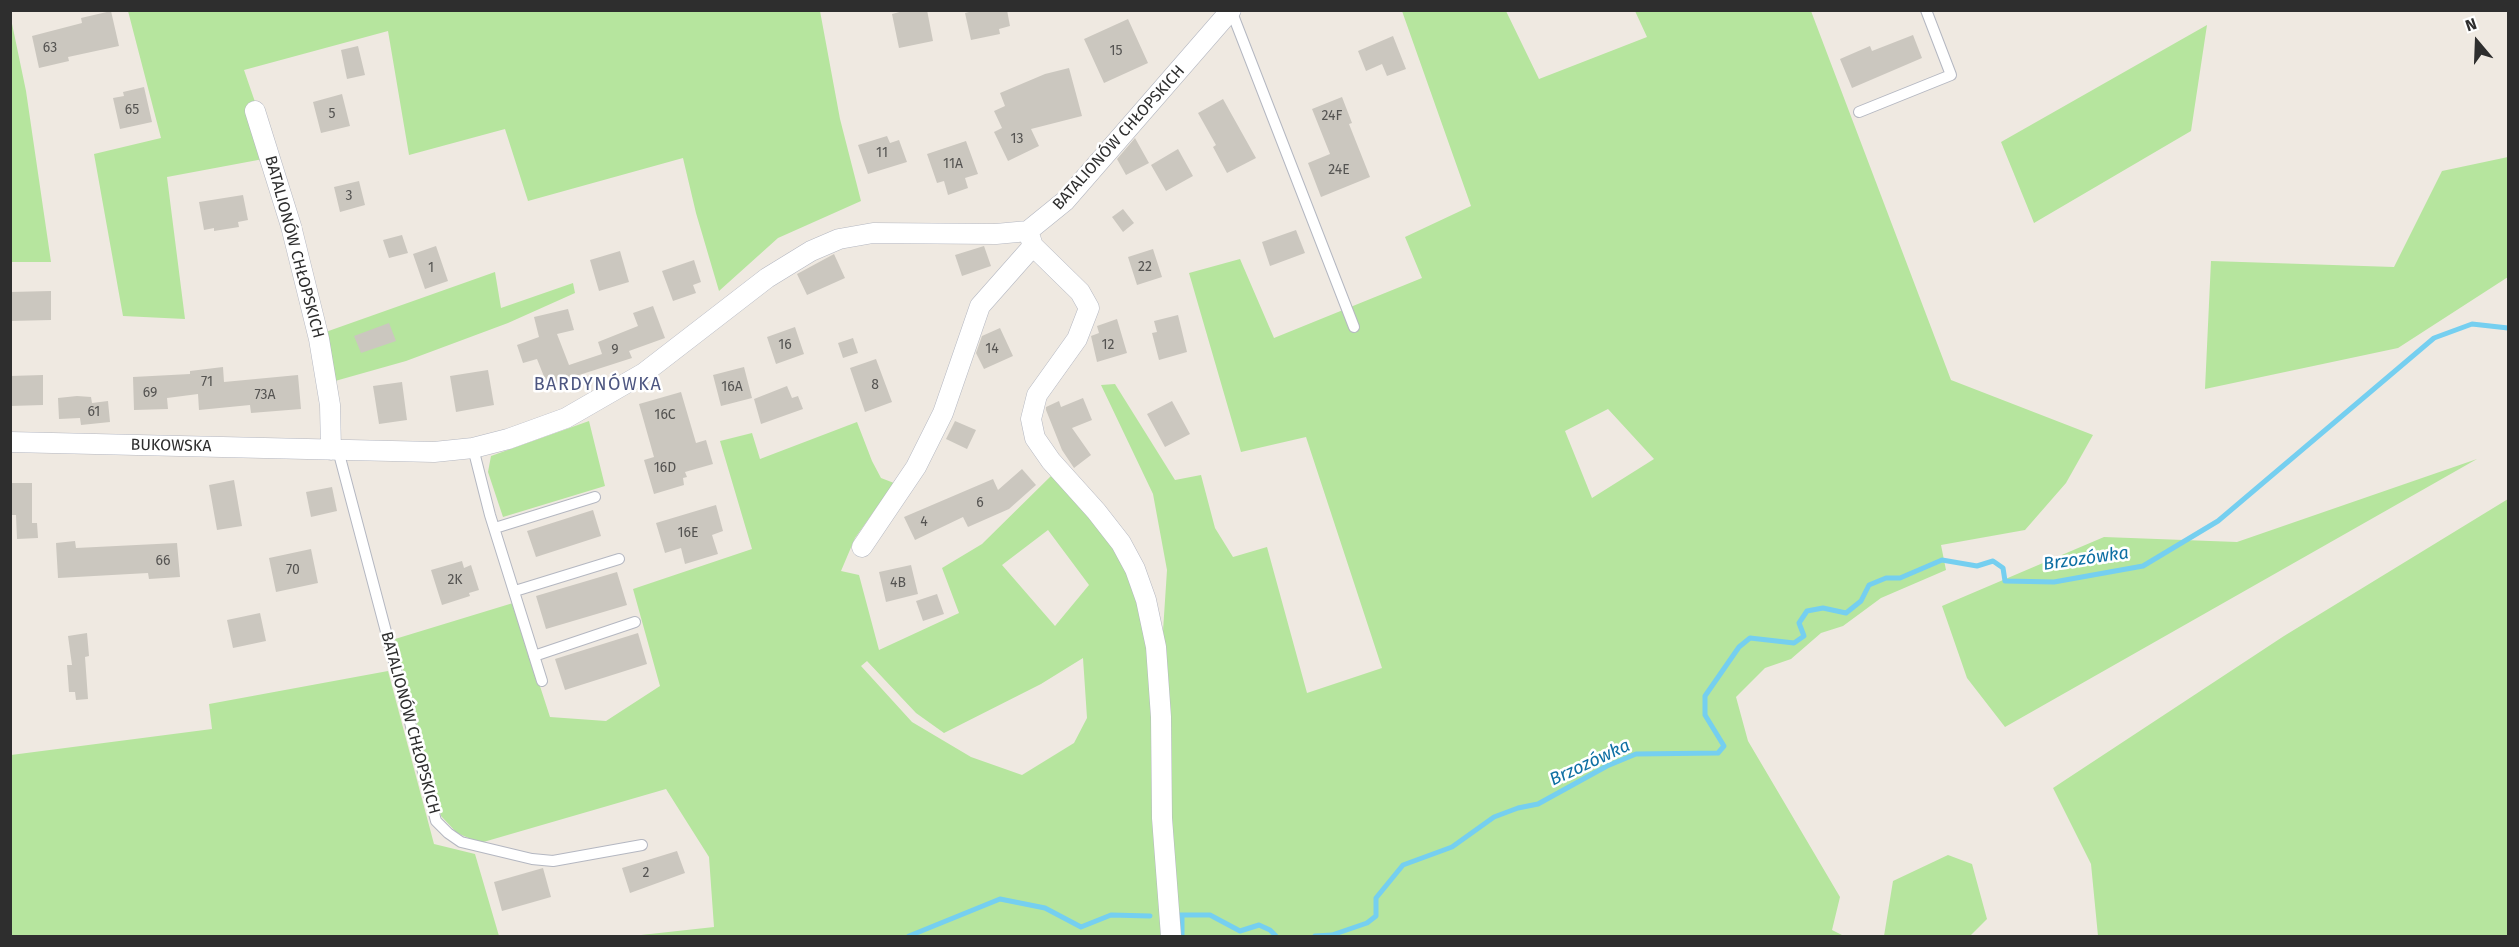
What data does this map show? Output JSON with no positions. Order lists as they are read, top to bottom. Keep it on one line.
{"streets":{"street":["BATALIONÓW CHŁOPSKICH","BUKOWSKA"]},"crossings":[["BATALIONÓW CHŁOPSKICH","BUKOWSKA"]],"districts":["BARDYNÓWKA"],"water":["Brzozówka"],"house_numbers":["63","15","65","5","24F","13","11","11A","24E","3","22","1","16","12","14","9","71","8","16A","69","73A","61","16C","16D","6","4","16E","66","70","2K","4B","2"],"north":"top"}
